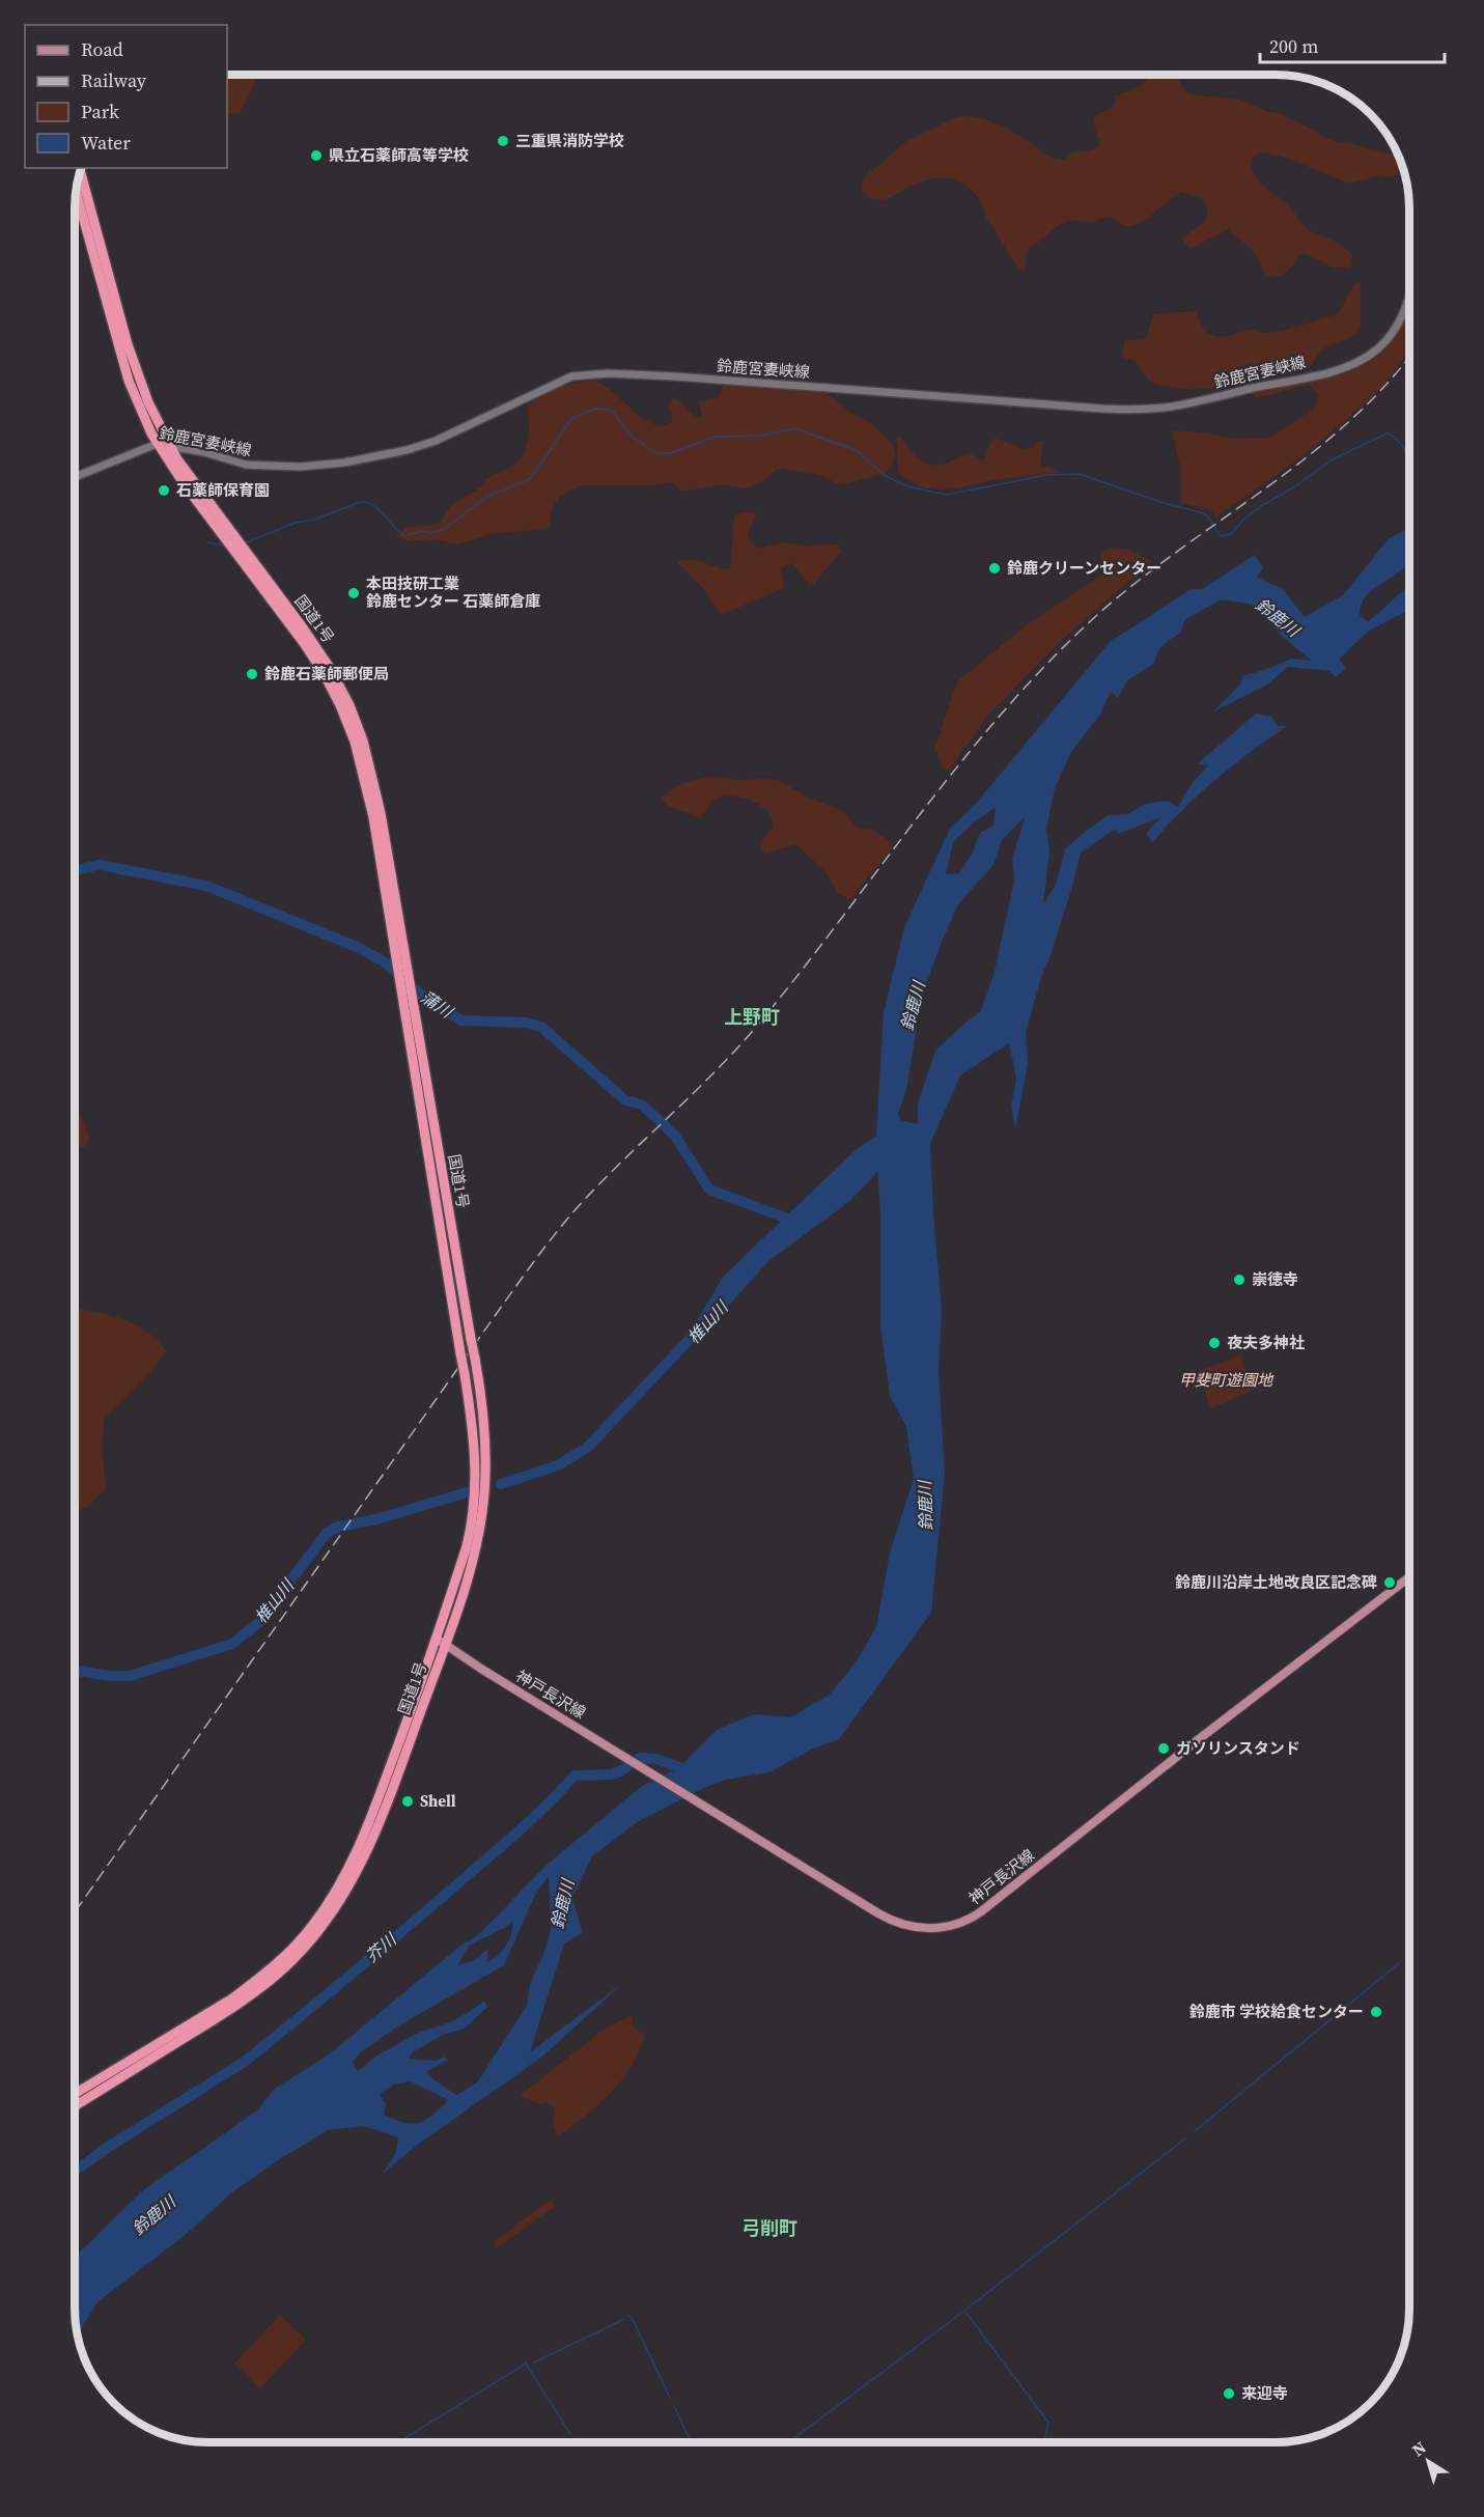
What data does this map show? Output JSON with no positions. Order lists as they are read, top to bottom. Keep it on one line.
{"streets":{"highway":["国道1号"],"main road":["鈴鹿宮妻峡線","神戸長沢線"]},"crossings":[["鈴鹿宮妻峡線","国道1号"],["国道1号","神戸長沢線"]],"districts":["上野町","弓削町"],"water":["鈴鹿川","蒲川","椎山川","芥川"],"parks":["甲斐町遊園地"],"places":["三重県消防学校","県立石薬師高等学校","石薬師保育園","鈴鹿クリーンセンター","本田技研工業 鈴鹿センター 石薬師倉庫","鈴鹿石薬師郵便局","崇徳寺","夜夫多神社","鈴鹿川沿岸土地改良区記念碑","ガソリンスタンド","Shell","鈴鹿市 学校給食センター","来迎寺"],"legend":["Road","Railway","Park","Water"],"scale_bar":"200 m","north":"top left"}
